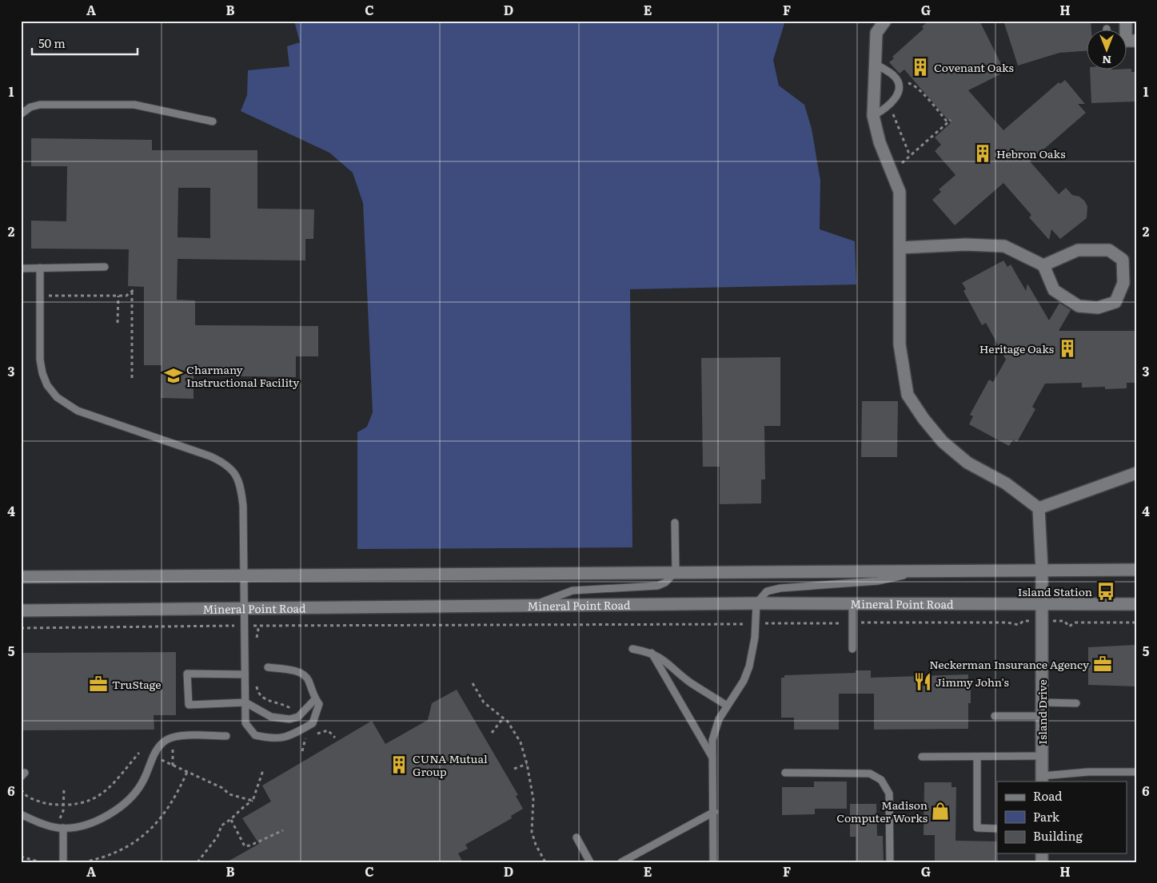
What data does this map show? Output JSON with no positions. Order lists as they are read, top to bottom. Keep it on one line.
{"streets":{"main road":["Mineral Point Road","Island Drive"]},"crossings":[["Mineral Point Road","Island Drive"]],"places":{"building":["Covenant Oaks","Hebron Oaks","Heritage Oaks","CUNA Mutual Group"],"school or university":["Charmany Instructional Facility"],"bus stop":["Island Station"],"office":["Neckerman Insurance Agency","TruStage"],"restaurant":["Jimmy John's"],"shop":["Madison Computer Works"]},"legend":["Road","Park","Building"],"scale_bar":"50 m","north":"bottom","grid":{"columns":["A","B","C","D","E","F","G","H"],"rows":["1","2","3","4","5","6"]}}
